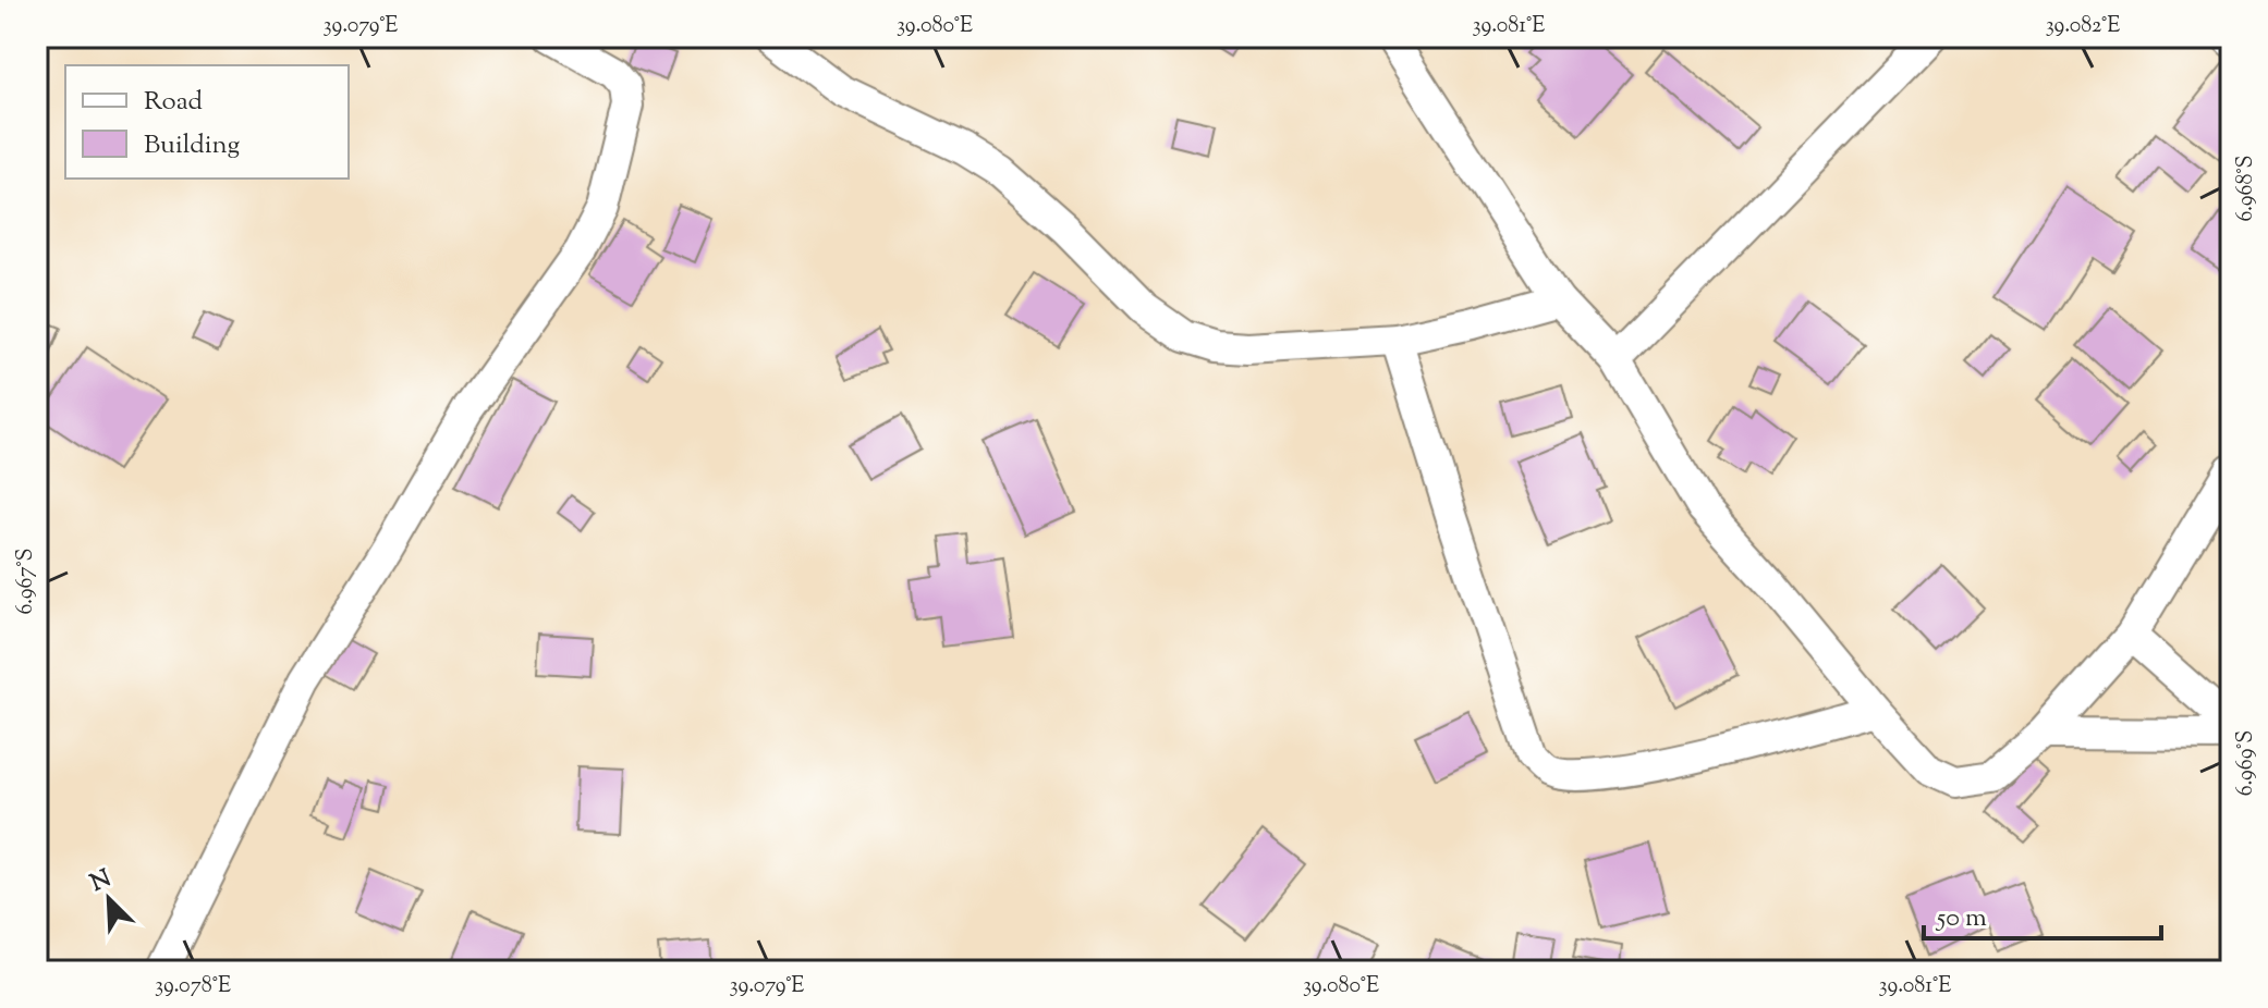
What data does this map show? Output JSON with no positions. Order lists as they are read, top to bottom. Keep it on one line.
{"legend":["Road","Building"],"scale_bar":"50 m","north":"top left","coordinates":["39.079°E","39.080°E","39.081°E","39.082°E","6.968°S","6.967°S","6.969°S","39.078°E"]}
